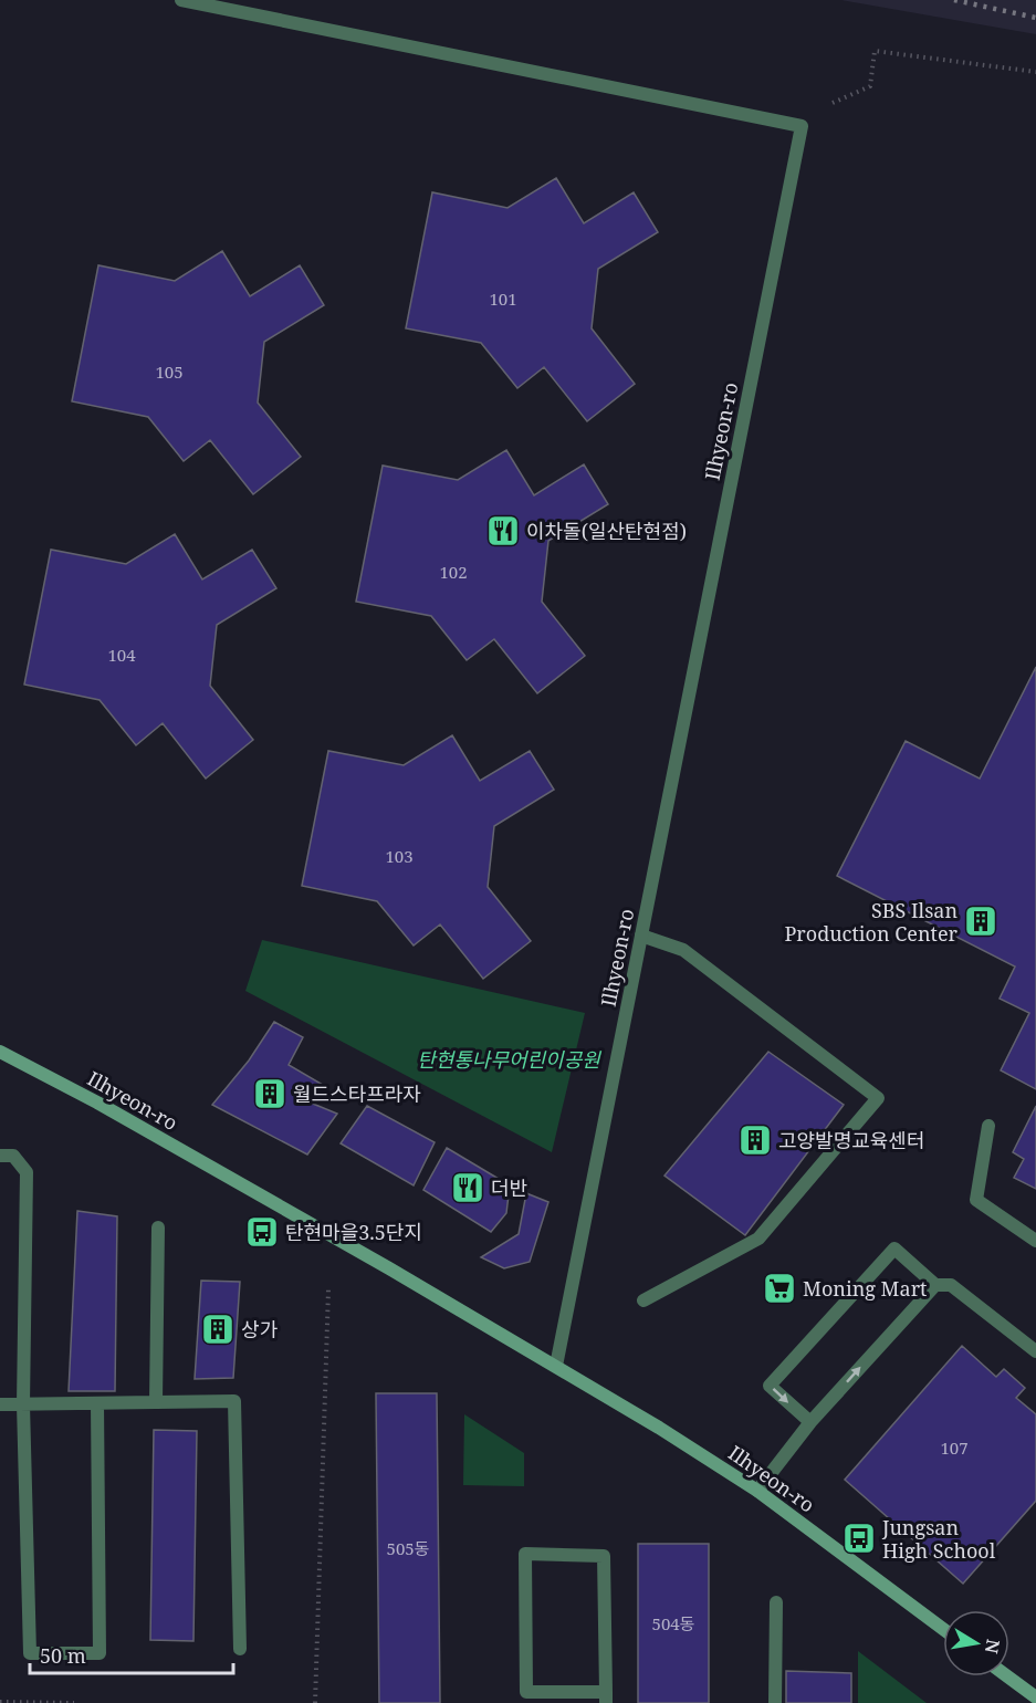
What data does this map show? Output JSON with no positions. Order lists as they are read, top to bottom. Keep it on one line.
{"streets":{"main road":["Ilhyeon-ro"]},"parks":["탄현통나무어린이공원"],"places":{"restaurant":["이차돌(일산탄현점)","더반"],"building":["SBS Ilsan Production Center","월드스타프라자","고양발명교육센터","상가"],"bus stop":["탄현마을3.5단지","Jungsan High School"],"supermarket":["Moning Mart"]},"house_numbers":["101","105","102","104","103","107","505동","504동"],"scale_bar":"50 m","north":"right"}
